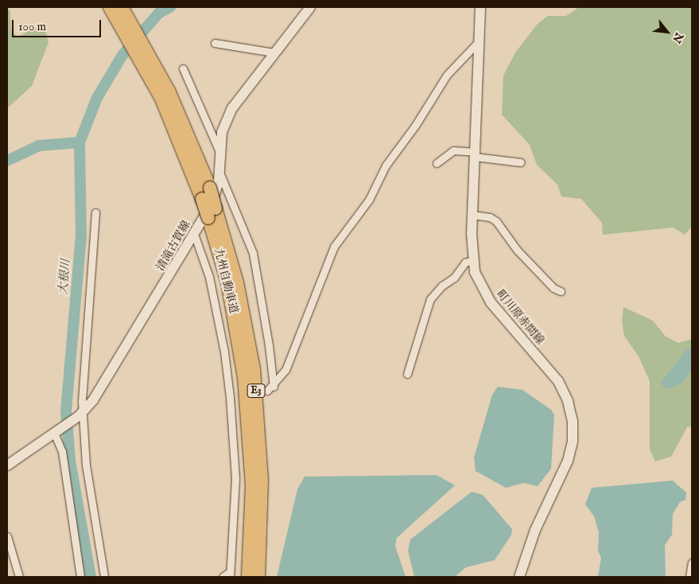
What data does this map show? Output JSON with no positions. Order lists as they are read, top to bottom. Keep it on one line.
{"streets":{"highway":["九州自動車道","E3"],"main road":["清滝古賀線","町川原赤間線"]},"water":["大根川"],"scale_bar":"100 m","north":"bottom right"}
